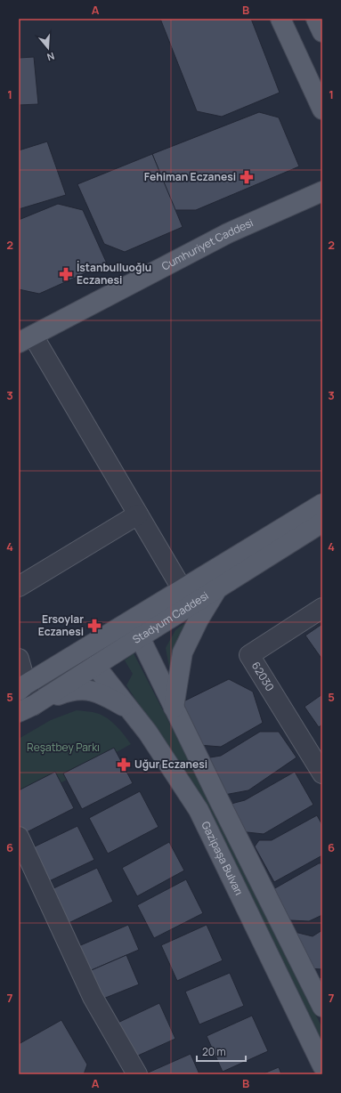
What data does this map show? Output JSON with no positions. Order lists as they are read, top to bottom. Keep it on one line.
{"streets":{"main road":["Cumhuriyet Caddesi","Stadyum Caddesi","Gazipaşa Bulvarı"],"street":["62030"]},"crossings":[["Stadyum Caddesi","Gazipaşa Bulvarı"]],"parks":["Reşatbey Parkı"],"places":{"pharmacy":["Fehiman Eczanesi","İstanbulluoğlu Eczanesi","Ersoylar Eczanesi","Uğur Eczanesi"]},"scale_bar":"20 m","north":"bottom","grid":{"columns":["A","B"],"rows":["1","2","3","4","5","6","7"]}}
